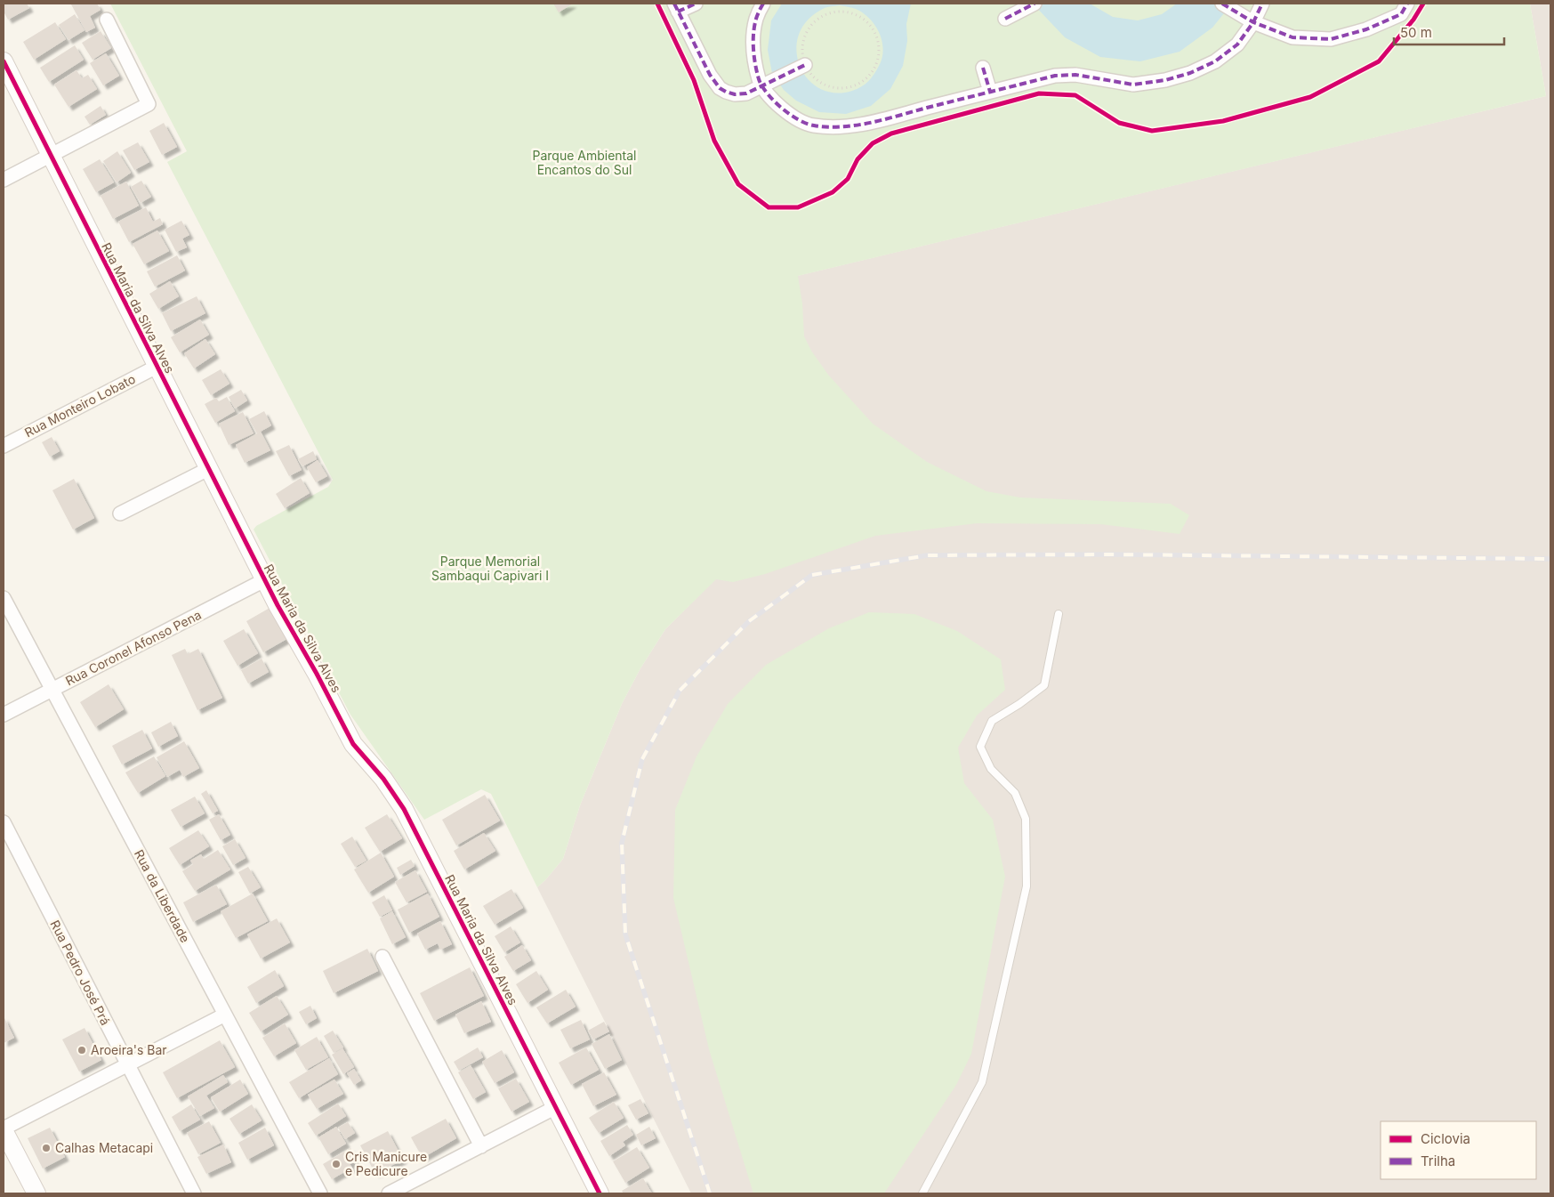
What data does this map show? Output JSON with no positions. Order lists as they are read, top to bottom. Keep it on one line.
{"streets":{"street":["Rua Maria da Silva Alves","Rua Monteiro Lobato","Rua Coronel Afonso Pena","Rua da Liberdade","Rua Pedro José Prá"]},"crossings":[["Rua Maria da Silva Alves","Rua Monteiro Lobato"],["Rua Maria da Silva Alves","Rua Coronel Afonso Pena"],["Rua Coronel Afonso Pena","Rua da Liberdade"]],"parks":["Parque Ambiental Encantos do Sul","Parque Memorial Sambaqui Capivari I"],"places":["Aroeira's Bar","Calhas Metacapi","Cris Manicure e Pedicure"],"legend":["Ciclovia","Trilha"],"scale_bar":"50 m"}
